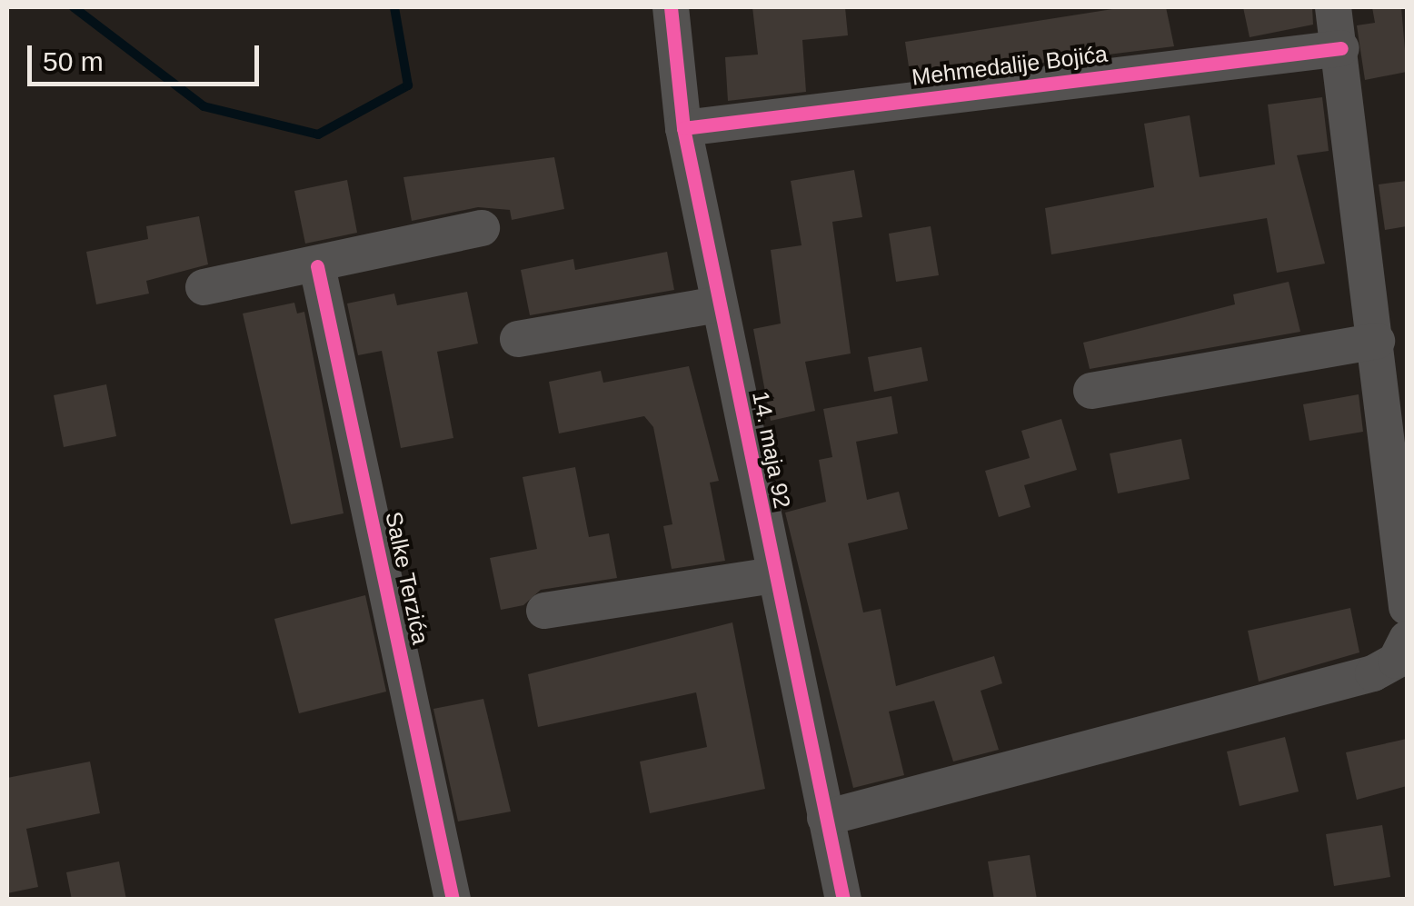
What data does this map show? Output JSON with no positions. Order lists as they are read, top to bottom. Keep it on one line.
{"streets":{"street":["Mehmedalije Bojića","14. maja 92","Salke Terzića"]},"crossings":[["Mehmedalije Bojića","14. maja 92"]],"scale_bar":"50 m"}
